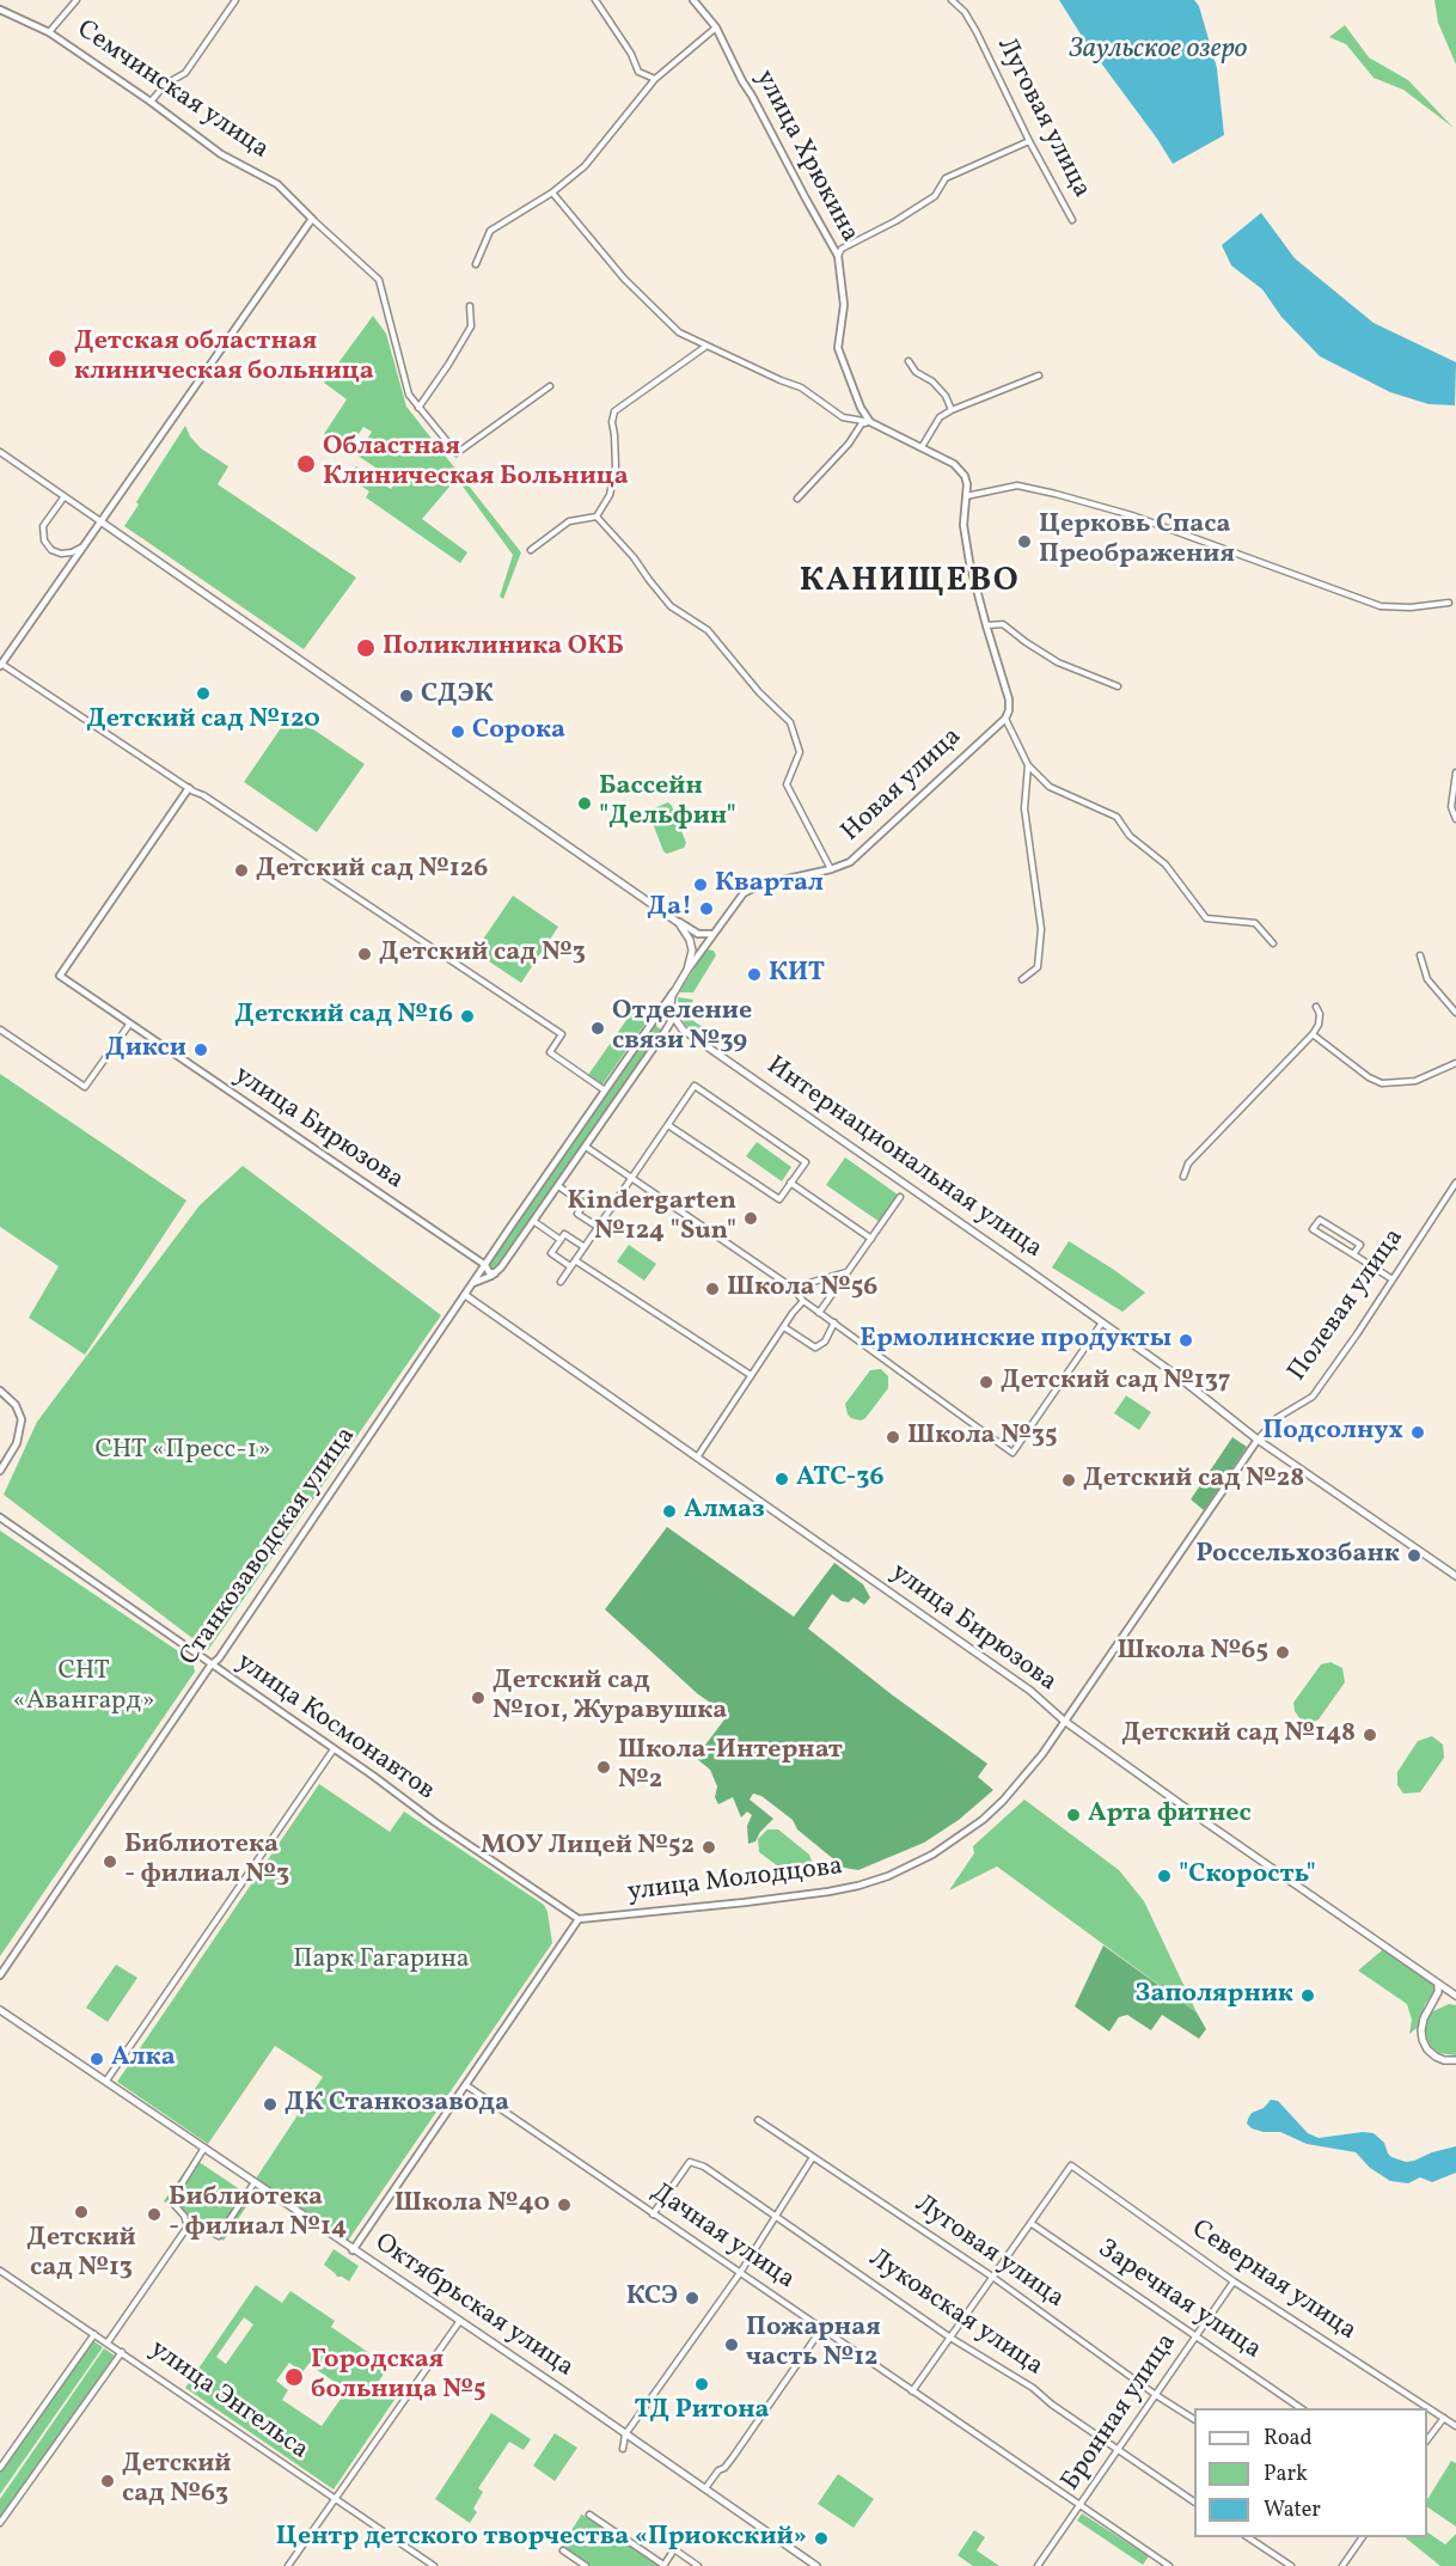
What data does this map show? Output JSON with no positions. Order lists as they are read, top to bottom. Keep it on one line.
{"streets":{"main road":["улица Бирюзова","Интернациональная улица","Октябрьская улица"],"street":["Семчинская улица","Луговая улица","улица Хрюкина","Новая улица","Полевая улица","Станкозаводская улица","улица Космонавтов","улица Молодцова","Дачная улица","Северная улица","Заречная улица","Луковская улица","улица Энгельса","Бронная улица"]},"crossings":[["Луговая улица","Бронная улица"],["улица Бирюзова","Станкозаводская улица"],["улица Бирюзова","улица Молодцова"],["Интернациональная улица","Полевая улица"],["Интернациональная улица","улица Молодцова"],["Полевая улица","улица Молодцова"],["Станкозаводская улица","улица Космонавтов"],["улица Космонавтов","улица Молодцова"],["Дачная улица","Луковская улица"],["Дачная улица","Бронная улица"],["Северная улица","Заречная улица"],["Северная улица","Бронная улица"],["Заречная улица","Бронная улица"],["Луковская улица","Бронная улица"]],"districts":["КАНИЩЕВО"],"water":["Заульское озеро"],"parks":["СНТ «Пресс-1»","СНТ «Авангард»","Парк Гагарина"],"places":["Детская областная клиническая больница","Областная Клиническая Больница","Церковь Спаса Преображения","Поликлиника ОКБ","Детский сад №120","СДЭК","Сорока","Бассейн \"Дельфин\"","Детский сад №126","Квартал","Да!","Детский сад №3","КИТ","Детский сад №16","Отделение связи №39","Дикси","Kindergarten №124 \"Sun\"","Школа №56","Ермолинские продукты","Детский сад №137","Подсолнух","Школа №35","АТС-36","Детский сад №28","Алмаз","Россельхозбанк","Школа №65","Детский сад №101, Журавушка","Детский сад №148","Школа-Интернат №2","Арта фитнес","МОУ Лицей №52","Библиотека - филиал №3","\"Скорость\"","Заполярник","Алка","ДК Станкозавода","Школа №40","Детский сад №13","Библиотека - филиал №14","КСЭ","Пожарная часть №12","Городская больница №5","ТД Ритона","Детский сад №63","Центр детского творчества «Приокский»"],"legend":["Road","Park","Water"]}
